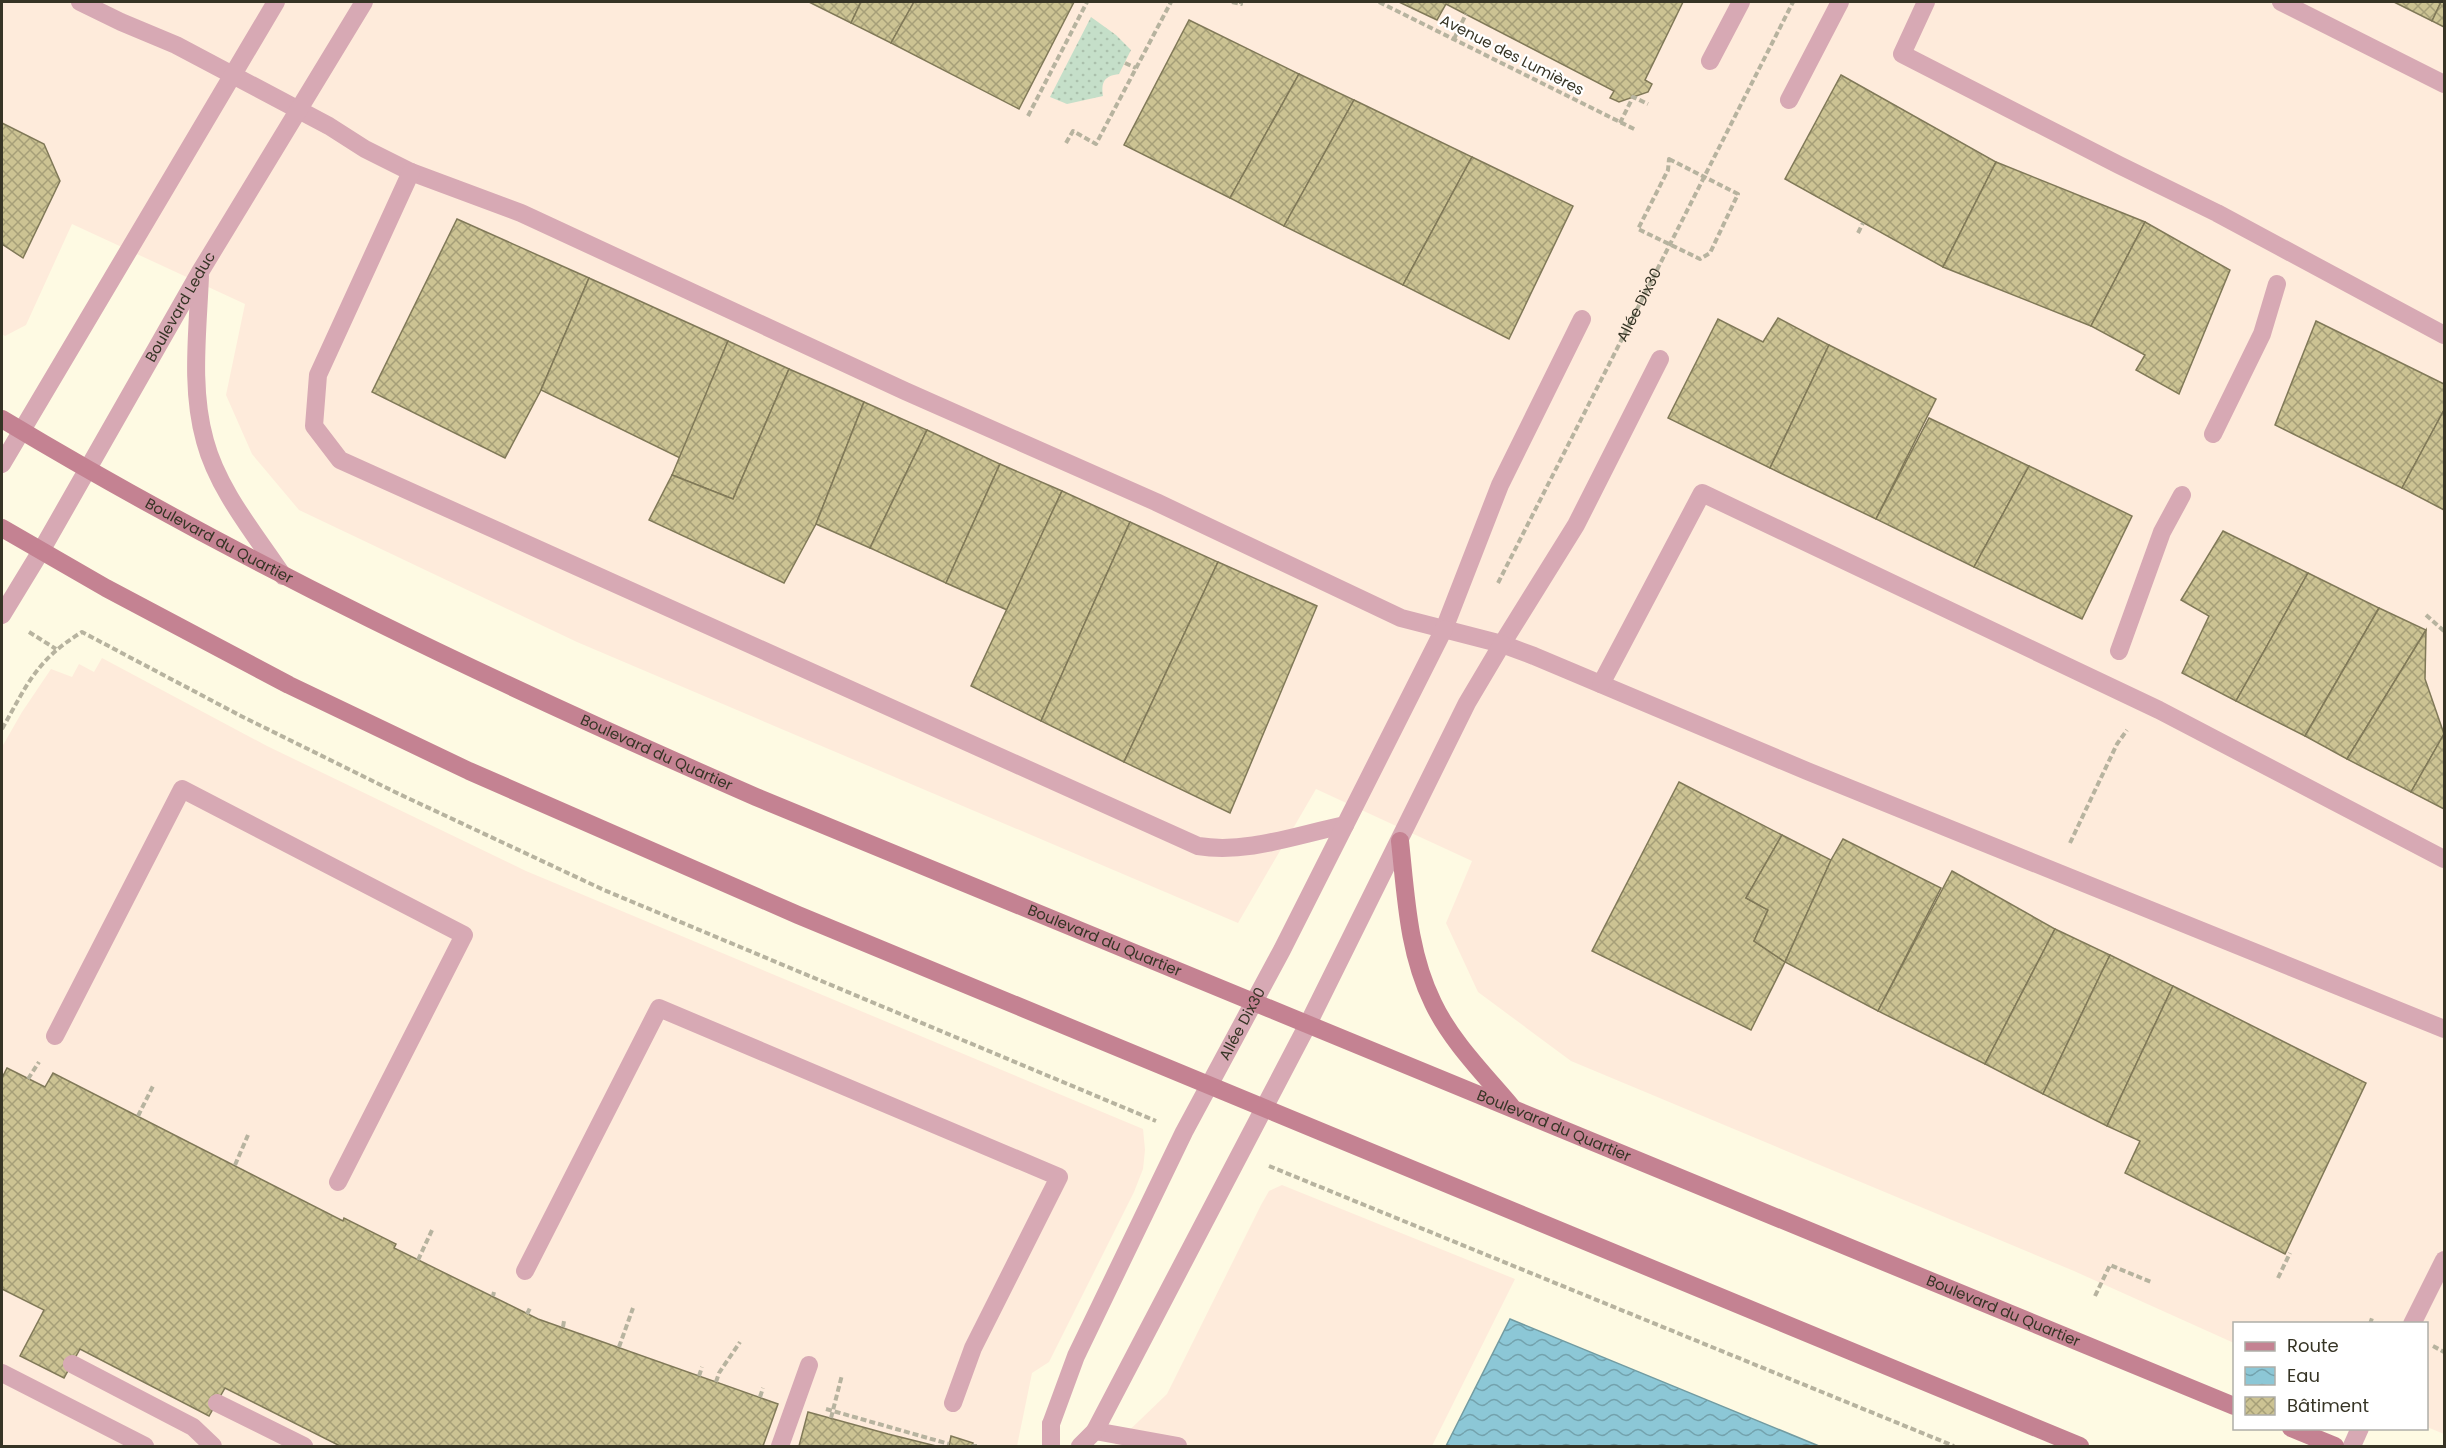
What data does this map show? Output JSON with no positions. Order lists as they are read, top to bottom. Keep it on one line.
{"streets":{"main road":["Boulevard du Quartier"],"street":["Allée Dix30","Boulevard Leduc"],"path":["Avenue des Lumières"]},"crossings":[["Allée Dix30","Boulevard du Quartier"],["Boulevard Leduc","Boulevard du Quartier"]],"legend":["Route","Eau","Bâtiment"]}
